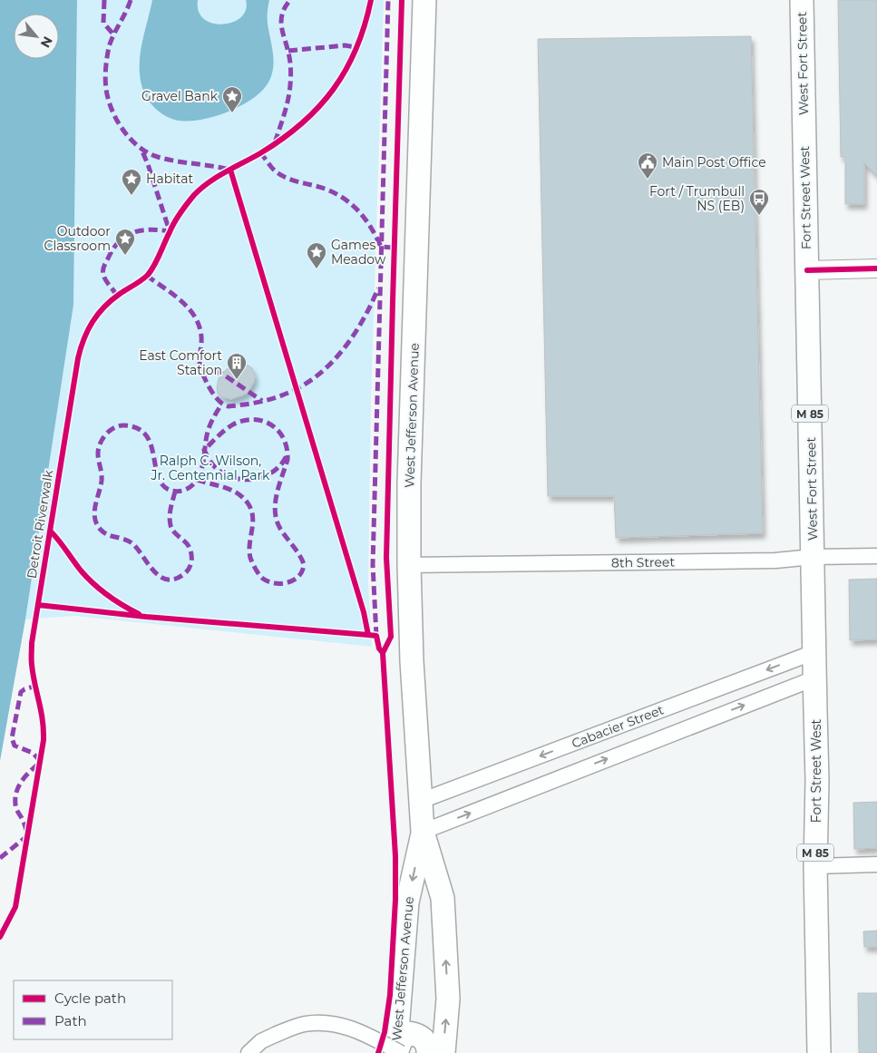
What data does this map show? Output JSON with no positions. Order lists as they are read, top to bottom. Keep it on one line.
{"streets":{"main road":["West Fort Street","Fort Street West","M 85","West Jefferson Avenue"],"street":["8th Street","Cabacier Street"],"cycle path":["Detroit Riverwalk"]},"crossings":[["West Fort Street","Fort Street West"],["West Fort Street","8th Street"],["West Fort Street","Cabacier Street"],["Fort Street West","Cabacier Street"],["West Jefferson Avenue","8th Street"],["West Jefferson Avenue","Cabacier Street"]],"parks":["Ralph C. Wilson, Jr. Centennial Park"],"places":{"place":["Gravel Bank","Habitat","Outdoor Classroom","Games Meadow"],"public building":["Main Post Office"],"bus stop":["Fort / Trumbull NS (EB)"],"building":["East Comfort Station"]},"legend":["Cycle path","Path"],"north":"bottom right"}
